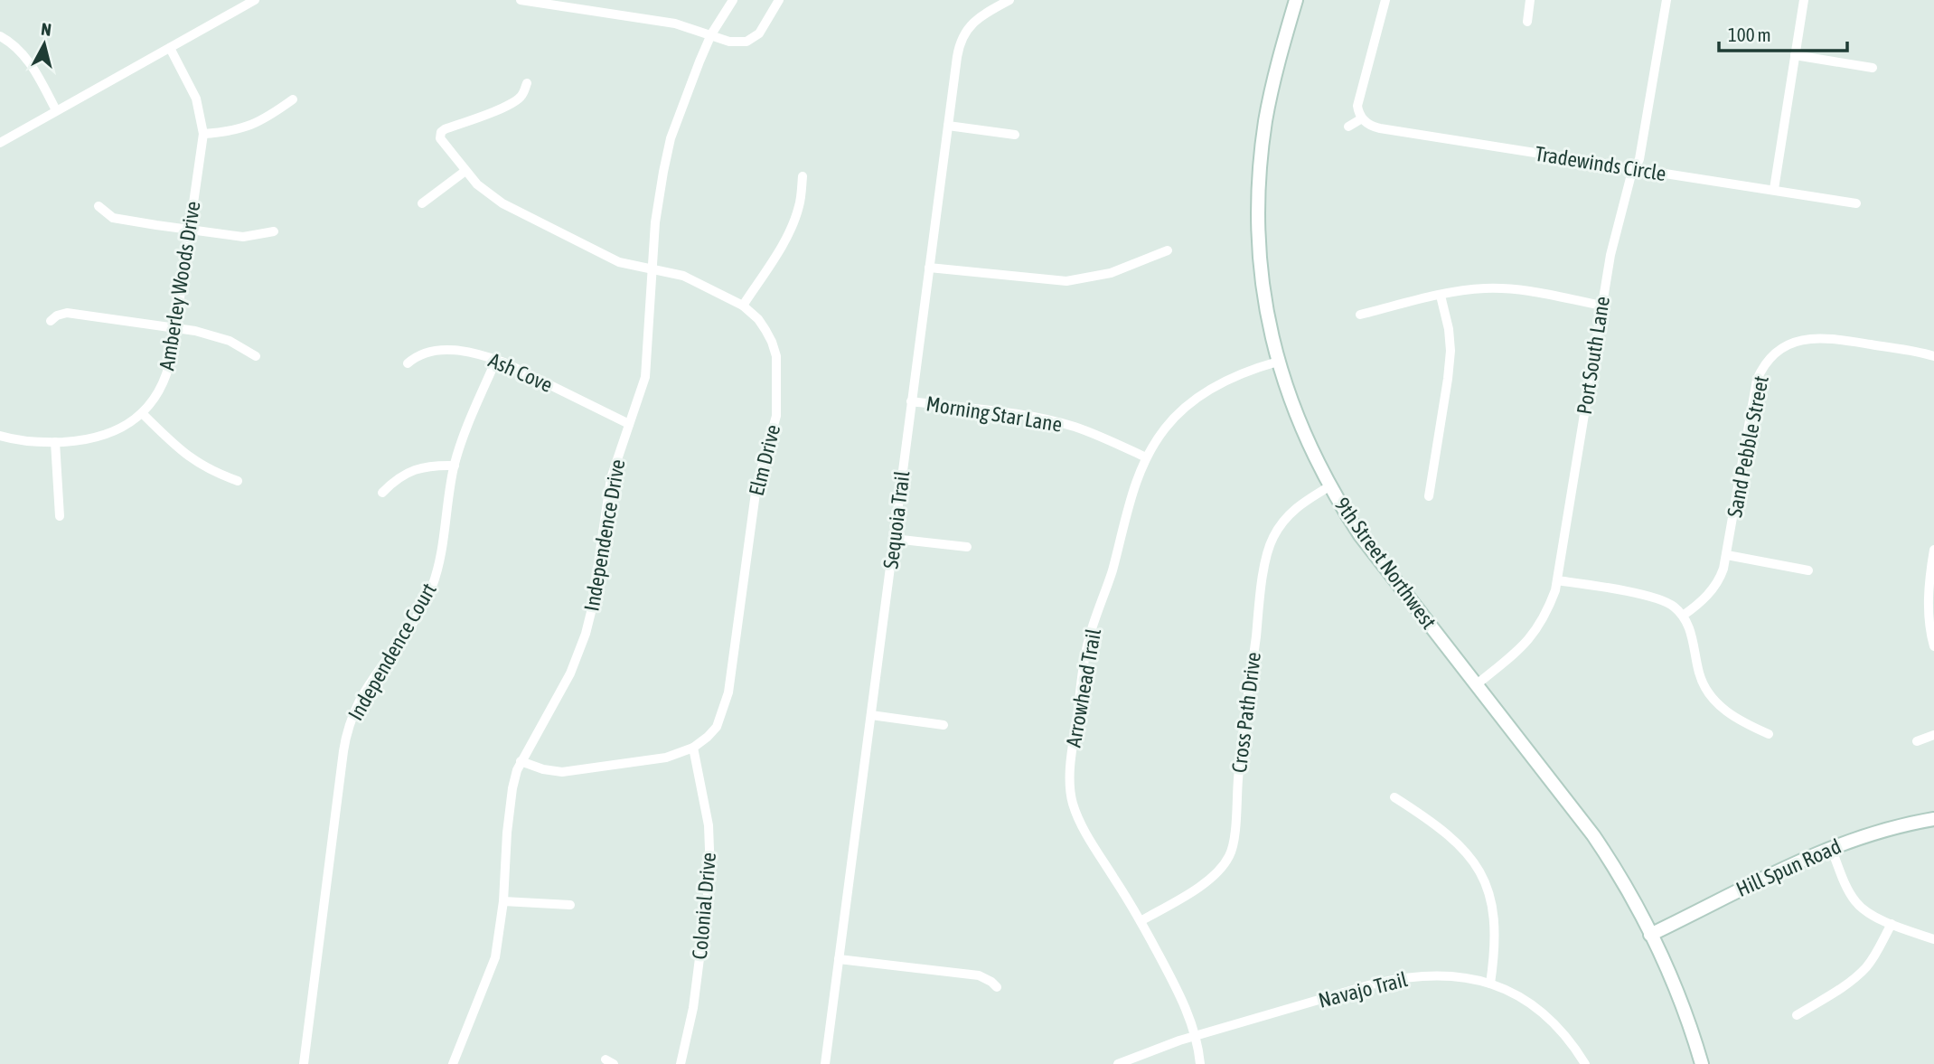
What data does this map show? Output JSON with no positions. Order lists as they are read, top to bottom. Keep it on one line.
{"streets":{"street":["Tradewinds Circle","Amberley Woods Drive","Port South Lane","Ash Cove","Morning Star Lane","Sand Pebble Street","Elm Drive","Sequoia Trail","Independence Drive","9th Street Northwest","Independence Court","Arrowhead Trail","Cross Path Drive","Hill Spun Road","Colonial Drive","Navajo Trail"]},"crossings":[["Tradewinds Circle","Port South Lane"],["Port South Lane","9th Street Northwest"],["Ash Cove","Independence Drive"],["Ash Cove","Independence Court"],["Morning Star Lane","Sequoia Trail"],["Morning Star Lane","Arrowhead Trail"],["Elm Drive","Independence Drive"],["Elm Drive","Colonial Drive"],["9th Street Northwest","Arrowhead Trail"],["9th Street Northwest","Cross Path Drive"],["9th Street Northwest","Hill Spun Road"],["Arrowhead Trail","Cross Path Drive"],["Arrowhead Trail","Navajo Trail"]],"scale_bar":"100 m","north":"top"}
